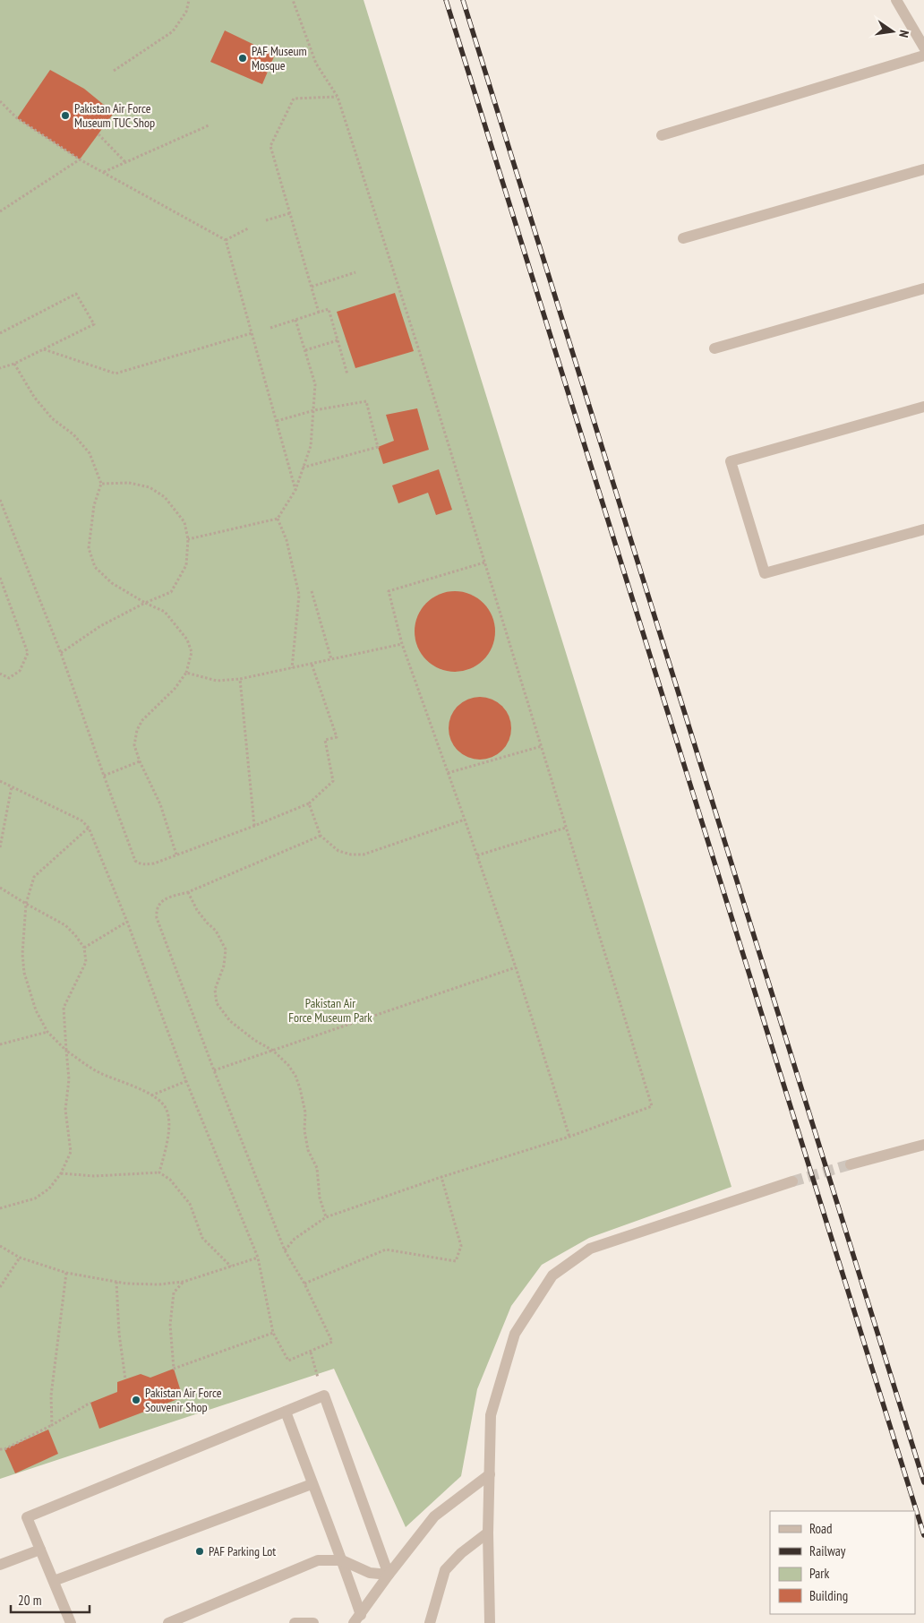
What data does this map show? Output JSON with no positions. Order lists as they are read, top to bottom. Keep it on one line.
{"parks":["Pakistan Air Force Museum Park"],"places":["PAF Museum Mosque","Pakistan Air Force Museum TUC Shop","Pakistan Air Force Souvenir Shop","PAF Parking Lot"],"legend":["Road","Railway","Park","Building"],"scale_bar":"20 m","north":"right"}
